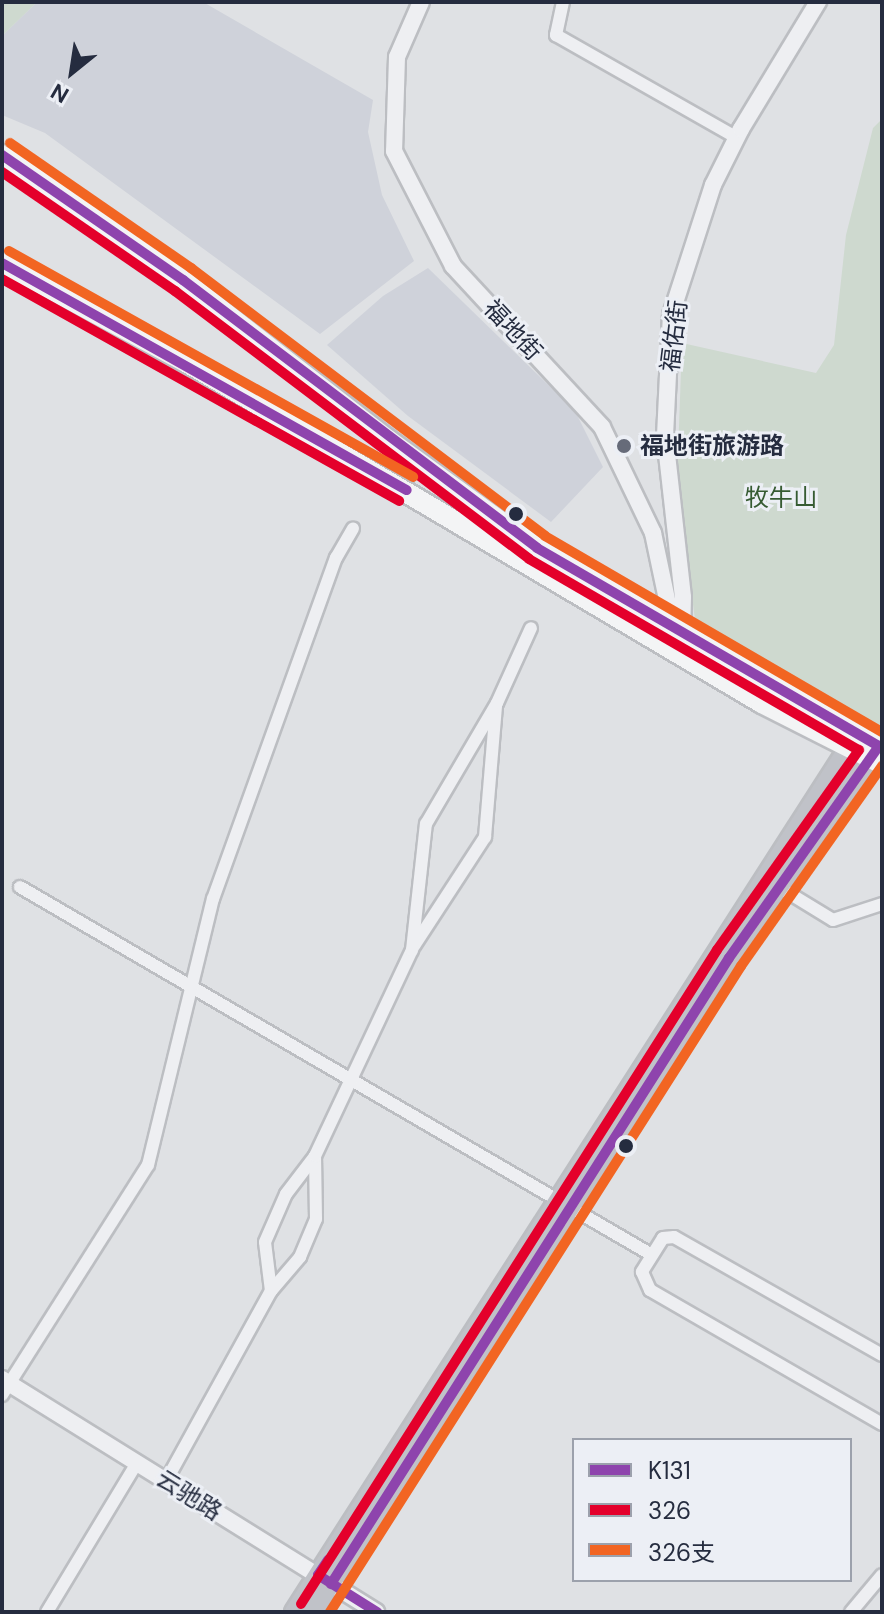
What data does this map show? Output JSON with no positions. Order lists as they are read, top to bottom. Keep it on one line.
{"streets":{"street":["福地街","福佑街","云驰路"]},"crossings":[["福地街","福佑街"]],"parks":["牧牛山"],"places":["福地街旅游路"],"lines":["transit line 326支","transit line K131","transit line 326"],"legend":["K131","326","326支"],"north":"bottom left"}
